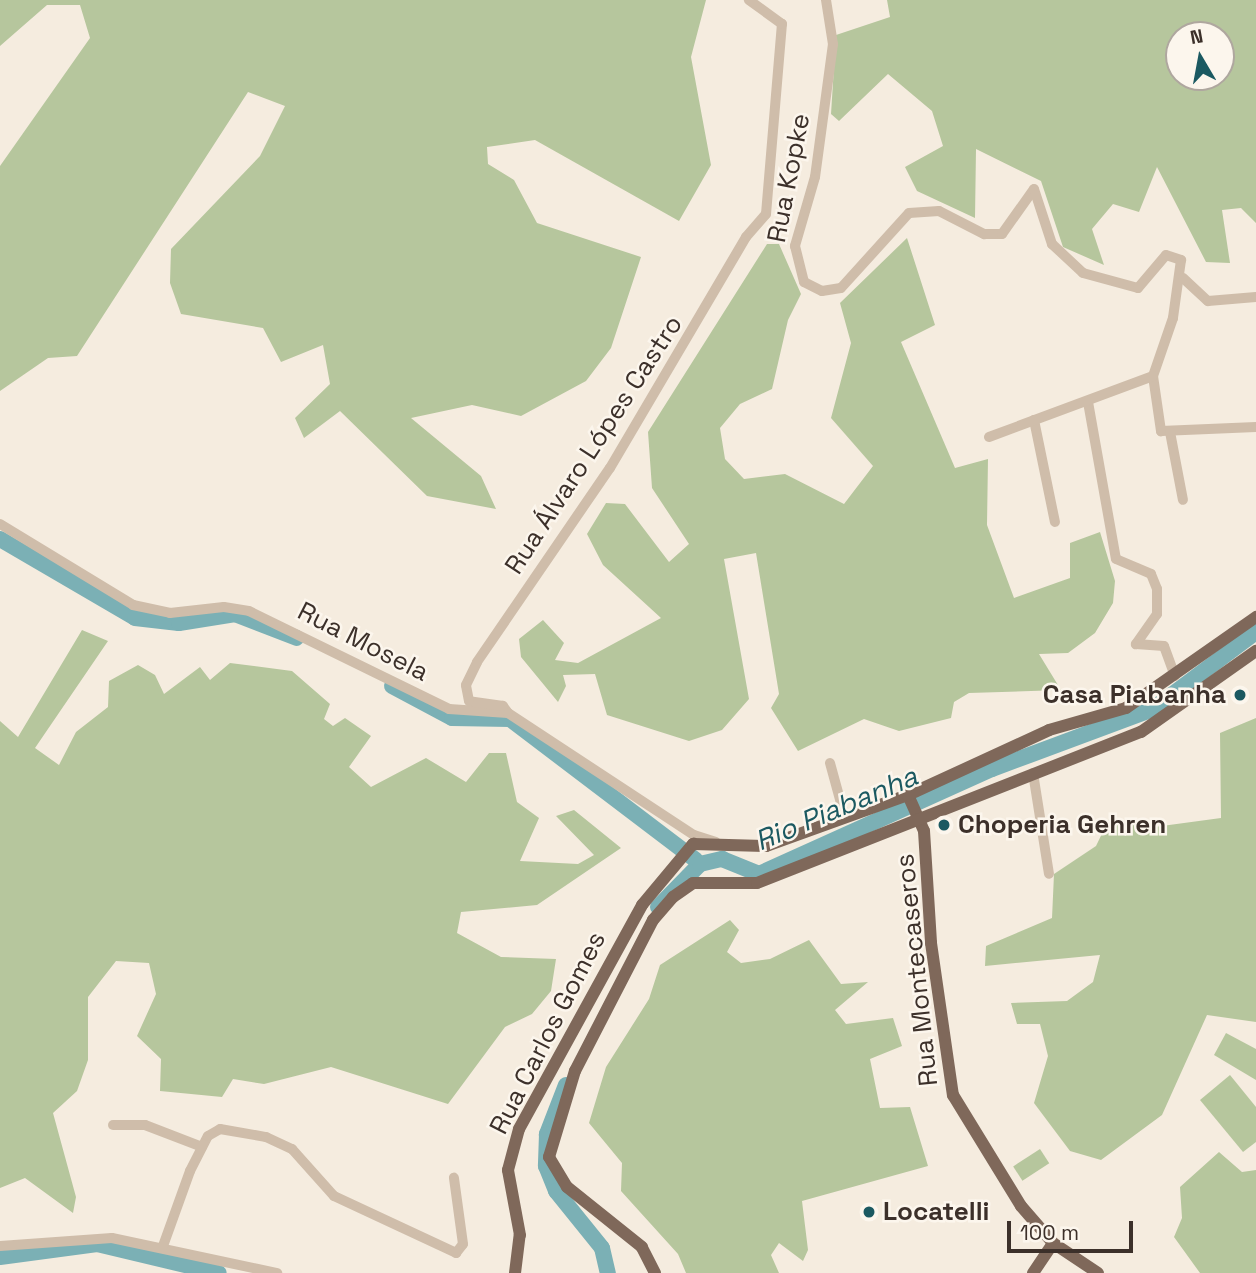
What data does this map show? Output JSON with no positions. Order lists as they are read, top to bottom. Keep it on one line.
{"streets":{"main road":["Rua Montecaseros","Rua Carlos Gomes"],"street":["Rua Kopke","Rua Álvaro Lópes Castro","Rua Mosela"]},"crossings":[["Rua Álvaro Lópes Castro","Rua Mosela"],["Rua Mosela","Rua Carlos Gomes"]],"water":["Rio Piabanha"],"places":["Casa Piabanha","Choperia Gehren","Locatelli"],"scale_bar":"100 m","north":"top"}
